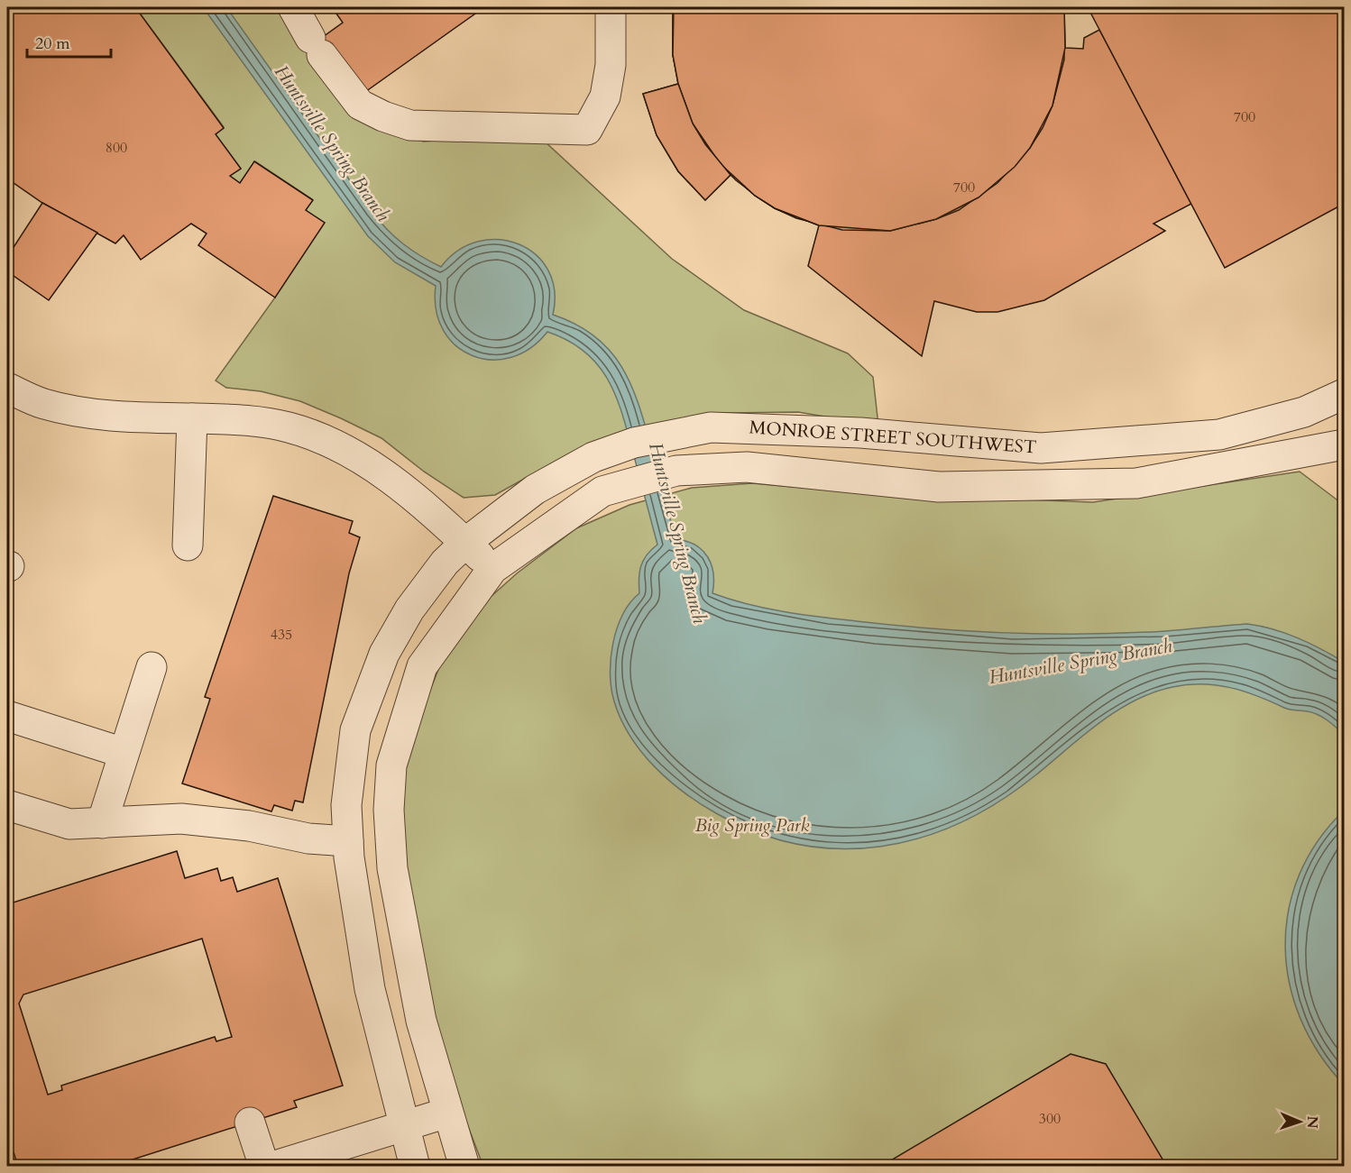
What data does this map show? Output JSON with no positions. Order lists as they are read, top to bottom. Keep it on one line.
{"streets":{"street":["MONROE STREET SOUTHWEST"]},"water":["Huntsville Spring Branch"],"parks":["Big Spring Park"],"house_numbers":["700","800","700","435","300"],"scale_bar":"20 m","north":"right"}
